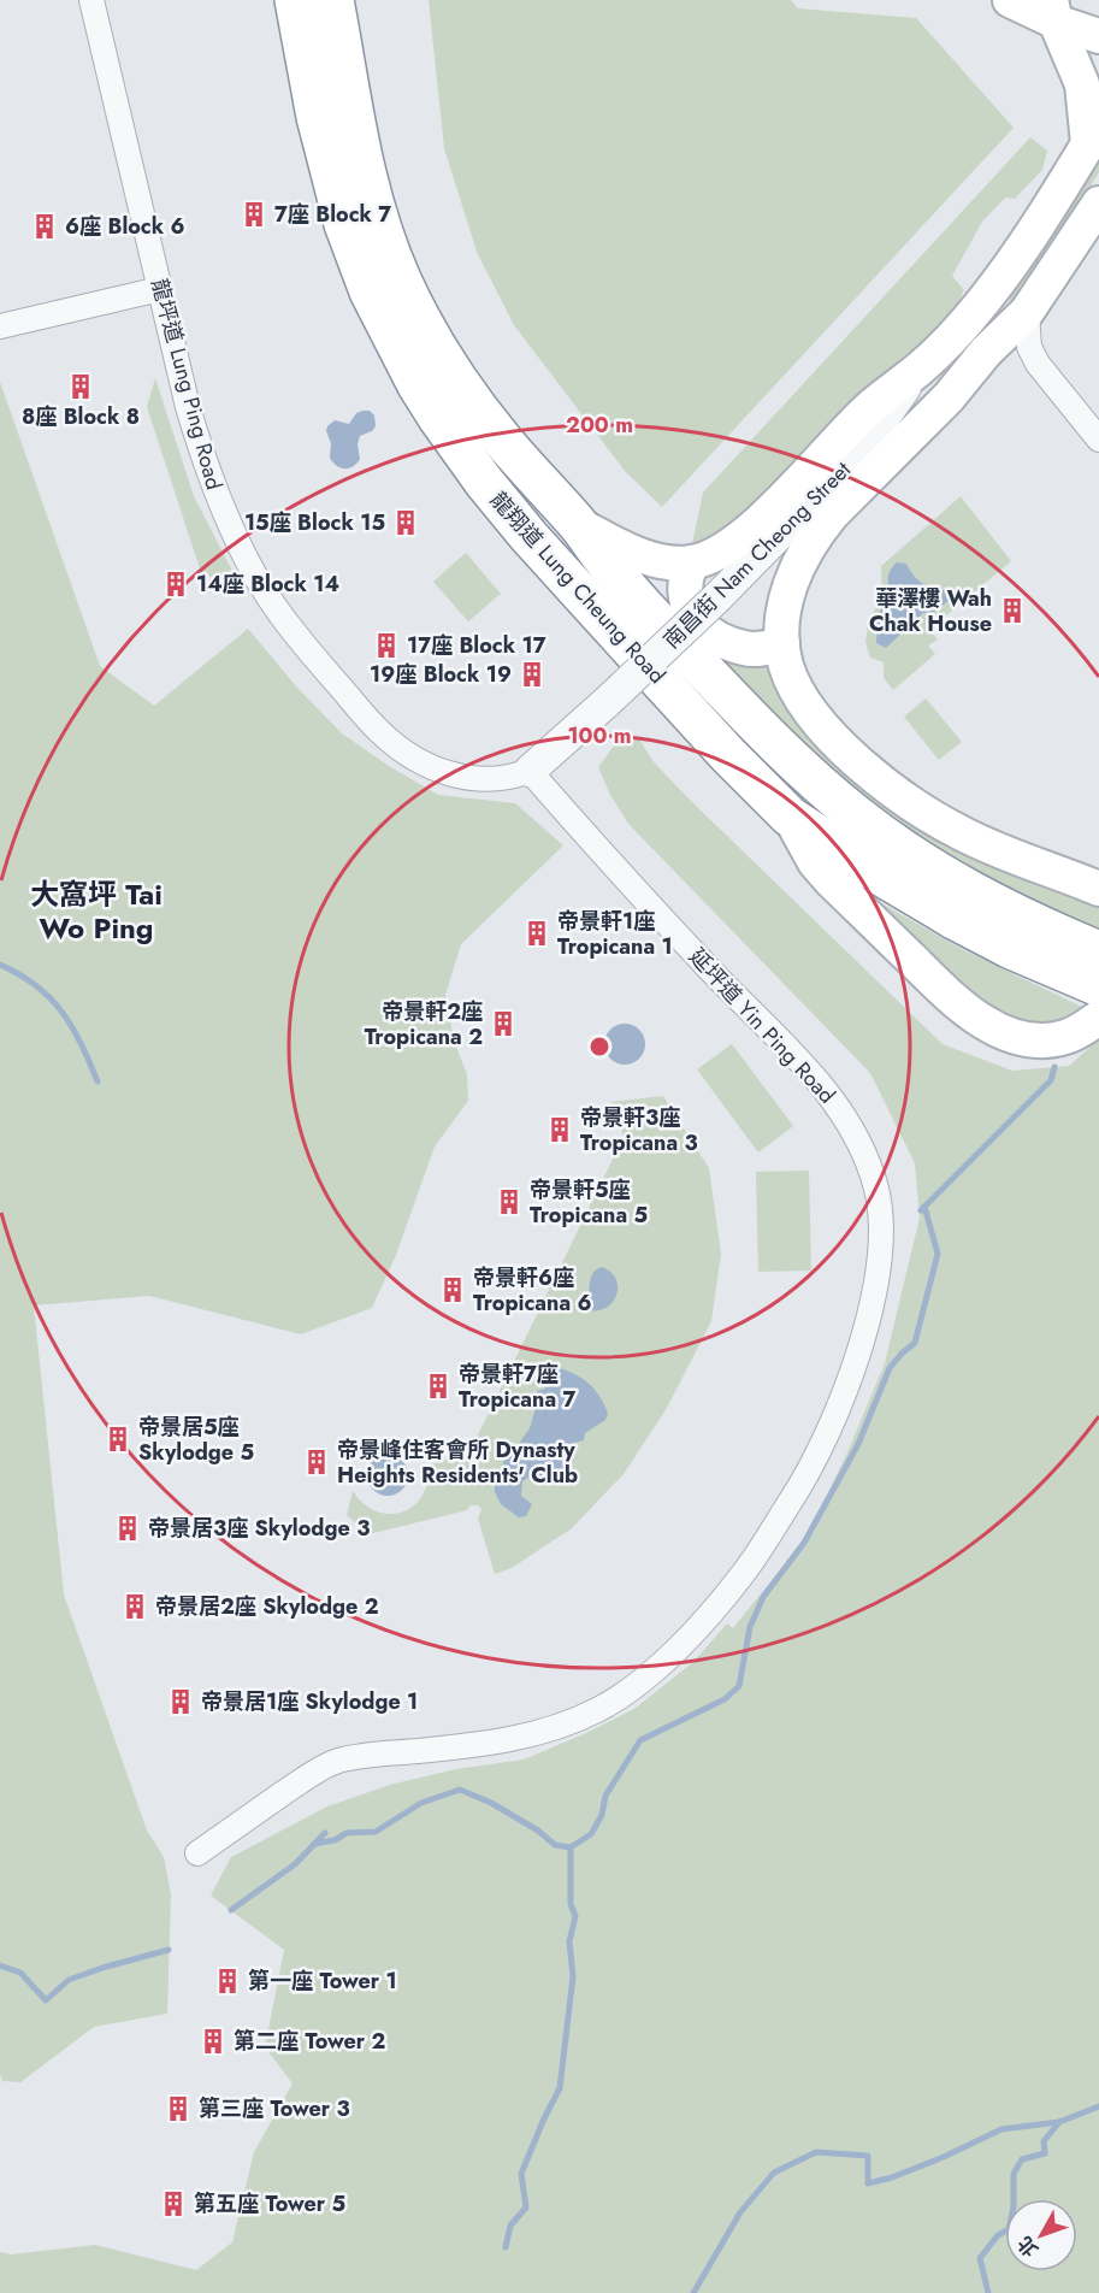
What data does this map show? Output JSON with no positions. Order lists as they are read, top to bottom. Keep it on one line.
{"streets":{"highway":["龍翔道 Lung Cheung Road"],"main road":["南昌街 Nam Cheong Street"],"street":["龍坪道 Lung Ping Road","延坪道 Yin Ping Road"]},"crossings":[["龍坪道 Lung Ping Road","南昌街 Nam Cheong Street"],["龍坪道 Lung Ping Road","延坪道 Yin Ping Road"],["南昌街 Nam Cheong Street","龍翔道 Lung Cheung Road"],["南昌街 Nam Cheong Street","延坪道 Yin Ping Road"]],"districts":["大窩坪 Tai Wo Ping"],"places":{"building":["7座 Block 7","6座 Block 6","8座 Block 8","15座 Block 15","14座 Block 14","華澤樓 Wah Chak House","17座 Block 17","19座 Block 19","帝景軒1座 Tropicana 1","帝景軒2座 Tropicana 2","帝景軒3座 Tropicana 3","帝景軒5座 Tropicana 5","帝景軒6座 Tropicana 6","帝景軒7座 Tropicana 7","帝景居5座 Skylodge 5","帝景峰住客會所 Dynasty Heights Residents' Club","帝景居3座 Skylodge 3","帝景居2座 Skylodge 2","帝景居1座 Skylodge 1","第一座 Tower 1","第二座 Tower 2","第三座 Tower 3","第五座 Tower 5"]},"north":"bottom left","rings":["200 m","100 m"]}
